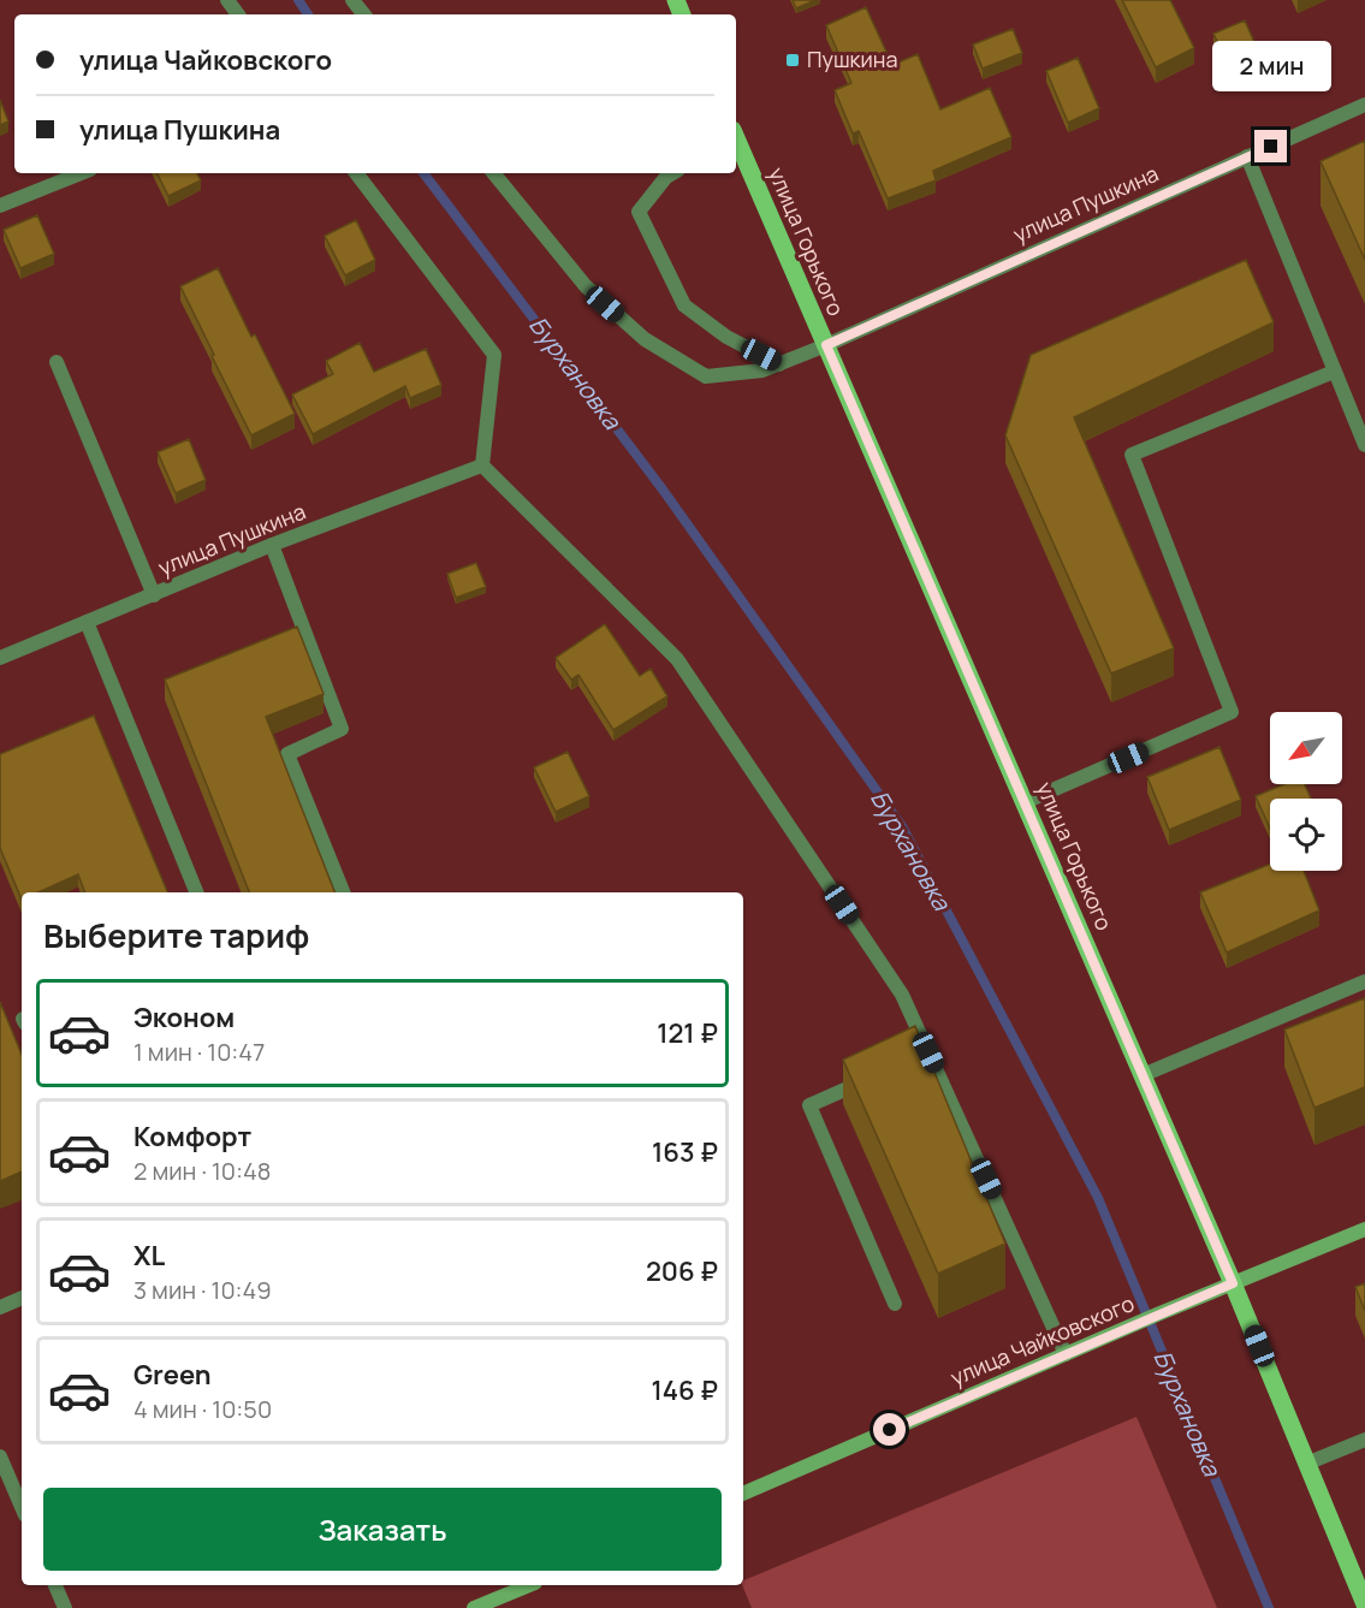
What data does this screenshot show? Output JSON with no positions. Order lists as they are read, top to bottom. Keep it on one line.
{"streets":{"main road":["улица Горького","улица Чайковского"],"street":["улица Пушкина"]},"crossings":[["улица Пушкина","улица Горького"],["улица Горького","улица Чайковского"]],"water":["Бурхановка"],"places":{"transit":["Пушкина"]},"north":"bottom left","page":{"banner":["улица Чайковского","улица Пушкина"],"bubble":"2 мин","heading":"Выберите тариф","list":[{"name":"Эконом","note":"1 мин · 10:47","value":"121 ₽"},{"name":"Комфорт","note":"2 мин · 10:48","value":"163 ₽"},{"name":"XL","note":"3 мин · 10:49","value":"206 ₽"},{"name":"Green","note":"4 мин · 10:50","value":"146 ₽"}],"buttons":"Заказать"}}
